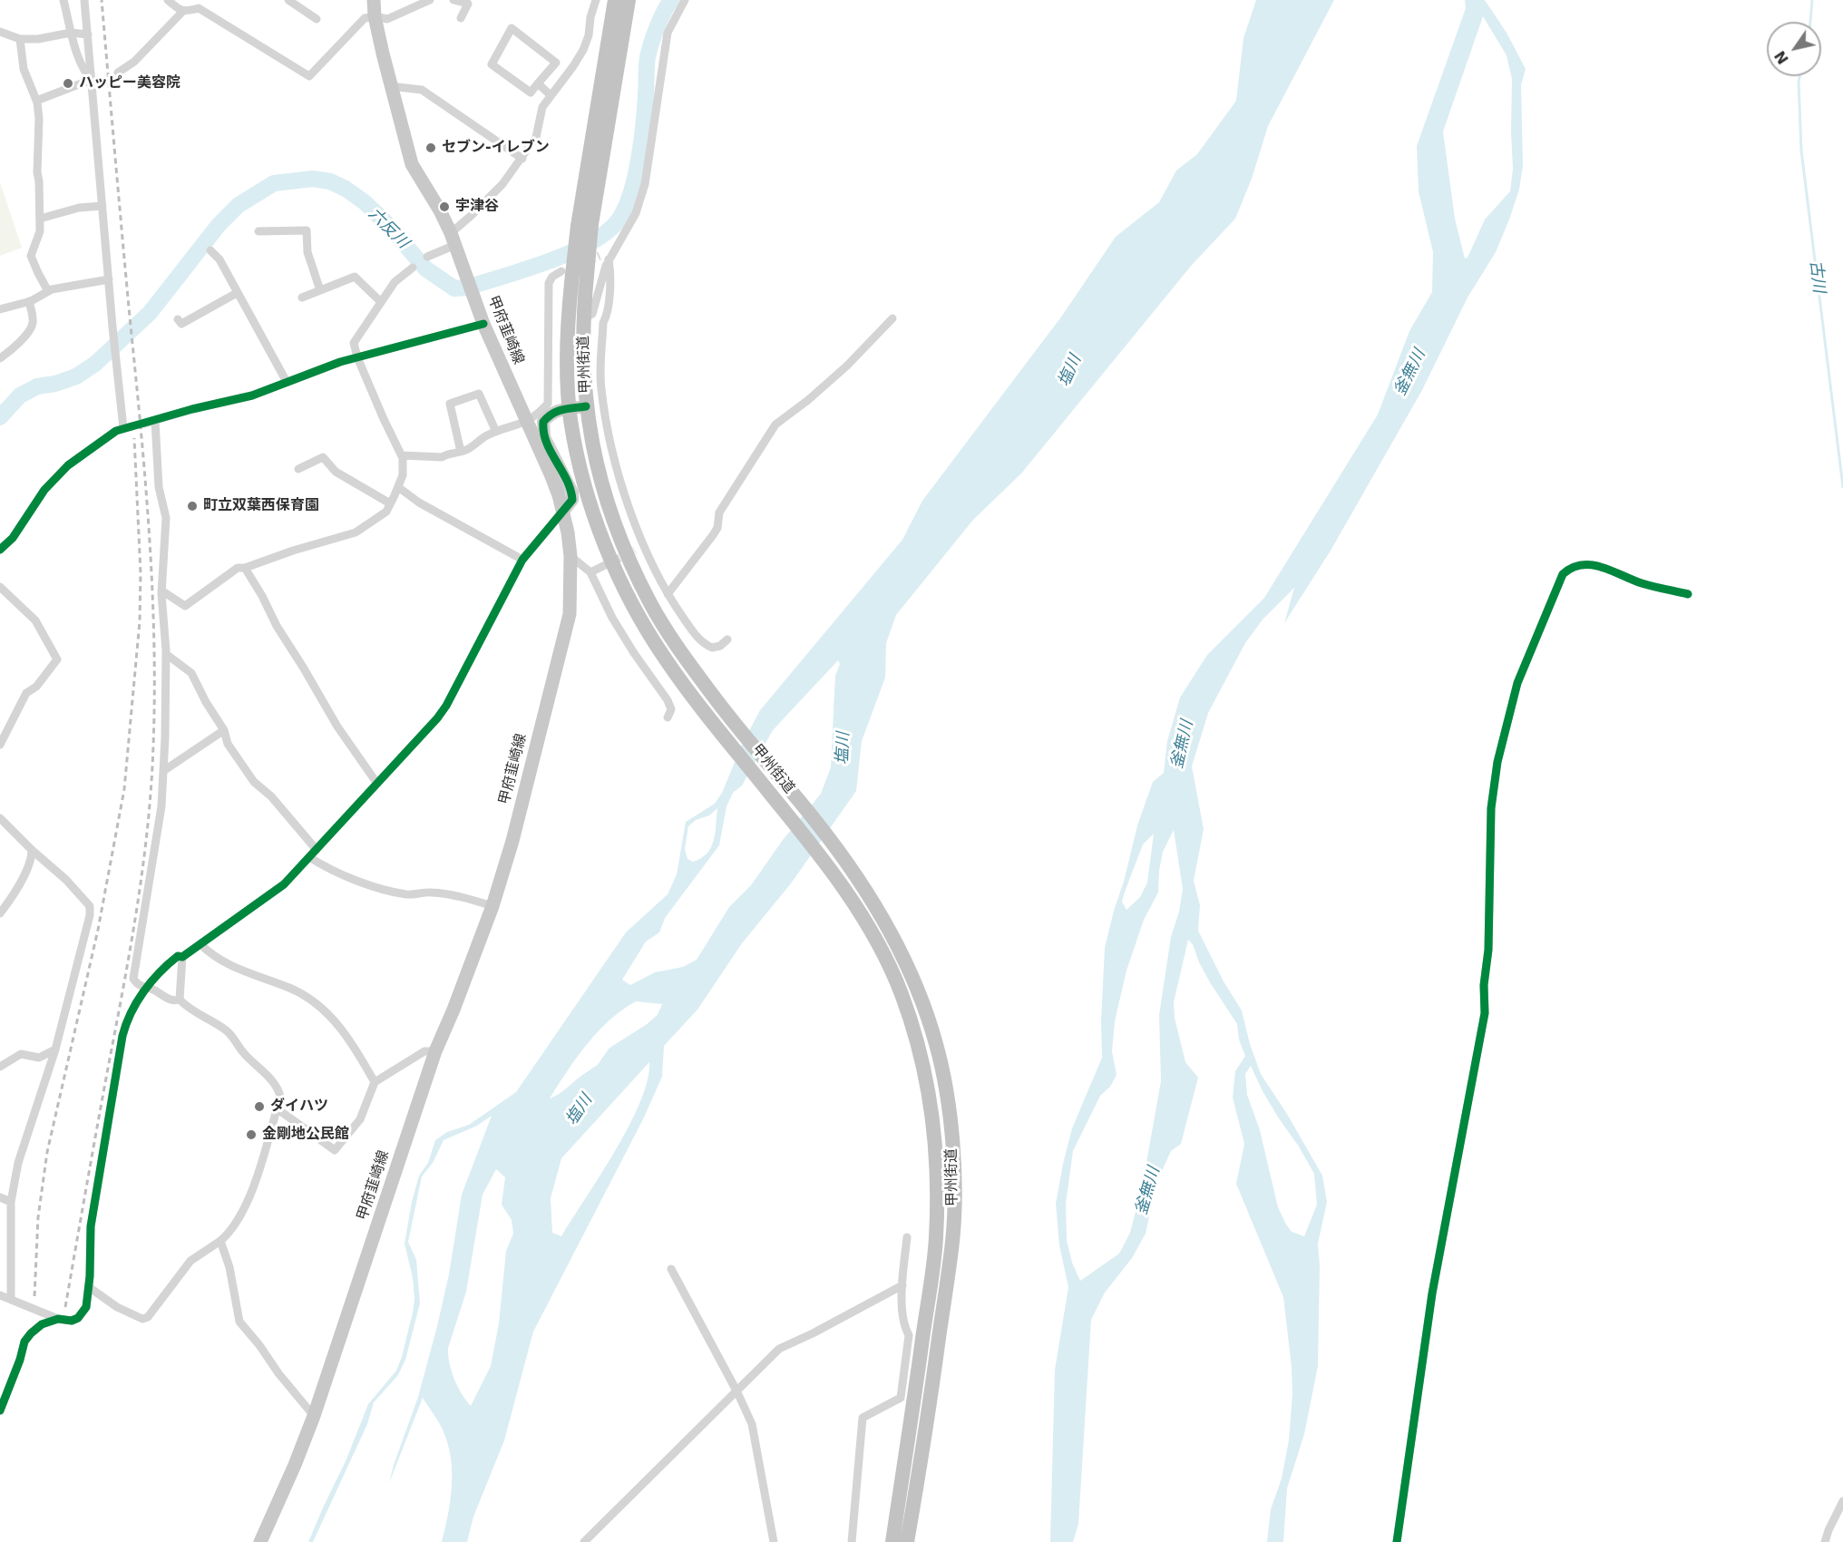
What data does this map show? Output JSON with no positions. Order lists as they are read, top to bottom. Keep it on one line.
{"streets":{"highway":["甲州街道"],"main road":["甲府韮崎線"]},"water":["六反川","古川","塩川","釜無川"],"places":["ハッピー美容院","セブン-イレブン","宇津谷","町立双葉西保育園","ダイハツ","金剛地公民館"],"north":"bottom left"}
